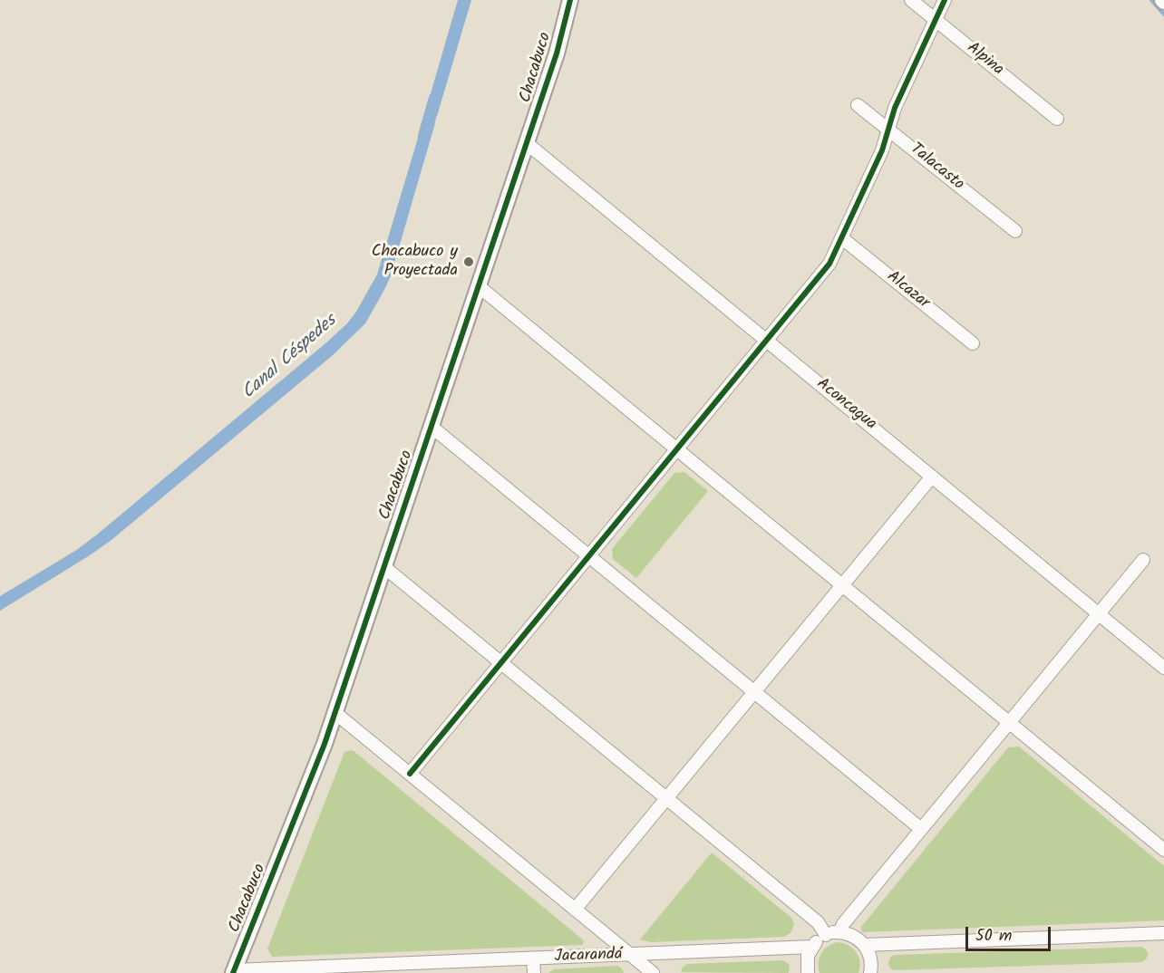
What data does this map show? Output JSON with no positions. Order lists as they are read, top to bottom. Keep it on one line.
{"streets":{"street":["Alpina","Chacabuco","Talacasto","Alcazar","Aconcagua","Jacarandá"]},"crossings":[["Chacabuco","Aconcagua"],["Chacabuco","Jacarandá"]],"water":["Canal Céspedes"],"places":["Chacabuco y Proyectada"],"scale_bar":"50 m"}
